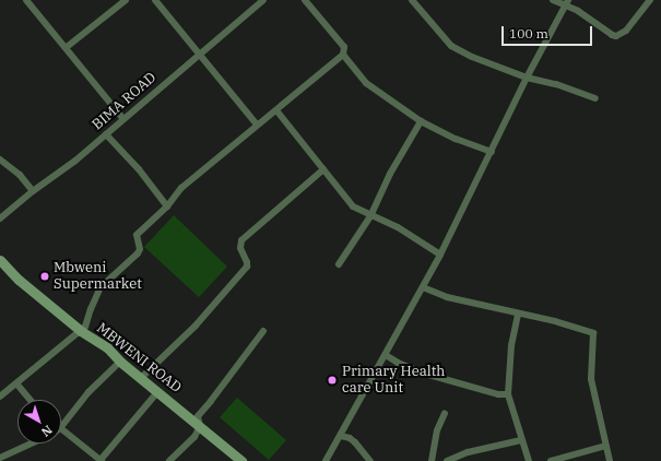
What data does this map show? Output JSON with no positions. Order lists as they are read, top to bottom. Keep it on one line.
{"streets":{"street":["BIMA ROAD","MBWENI ROAD"]},"places":["Mbweni Supermarket","Primary Health care Unit"],"scale_bar":"100 m","north":"bottom right"}
